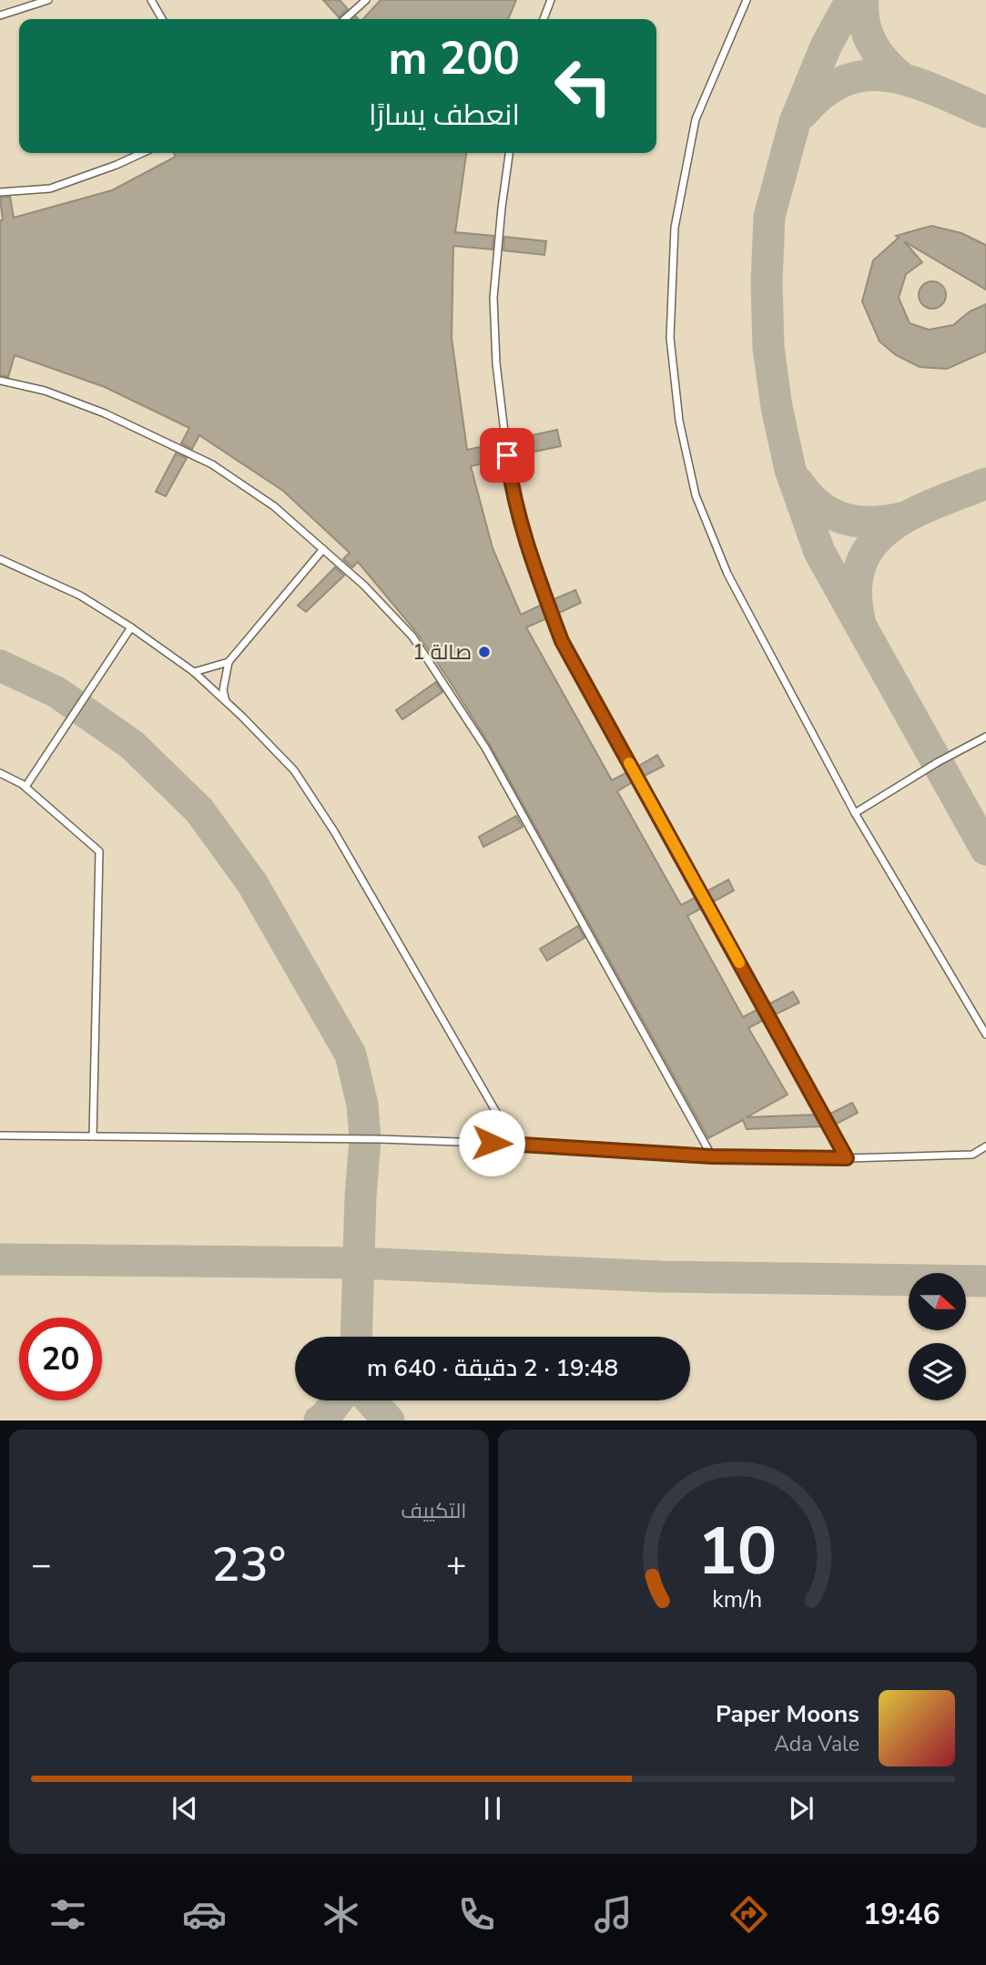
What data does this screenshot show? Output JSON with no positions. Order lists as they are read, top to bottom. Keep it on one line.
{"places":["صالة 1"],"north":"right","page":{"turn":["200 m","انعطف يسارًا"],"limit":"20","trip":"19:48 · 2 دقيقة · 640 m","tile":"التكييف","heat":["−","23°","+"],"song":["Paper Moons","Ada Vale"],"tabs":"19:46","gauge":["10","km/h"]}}
